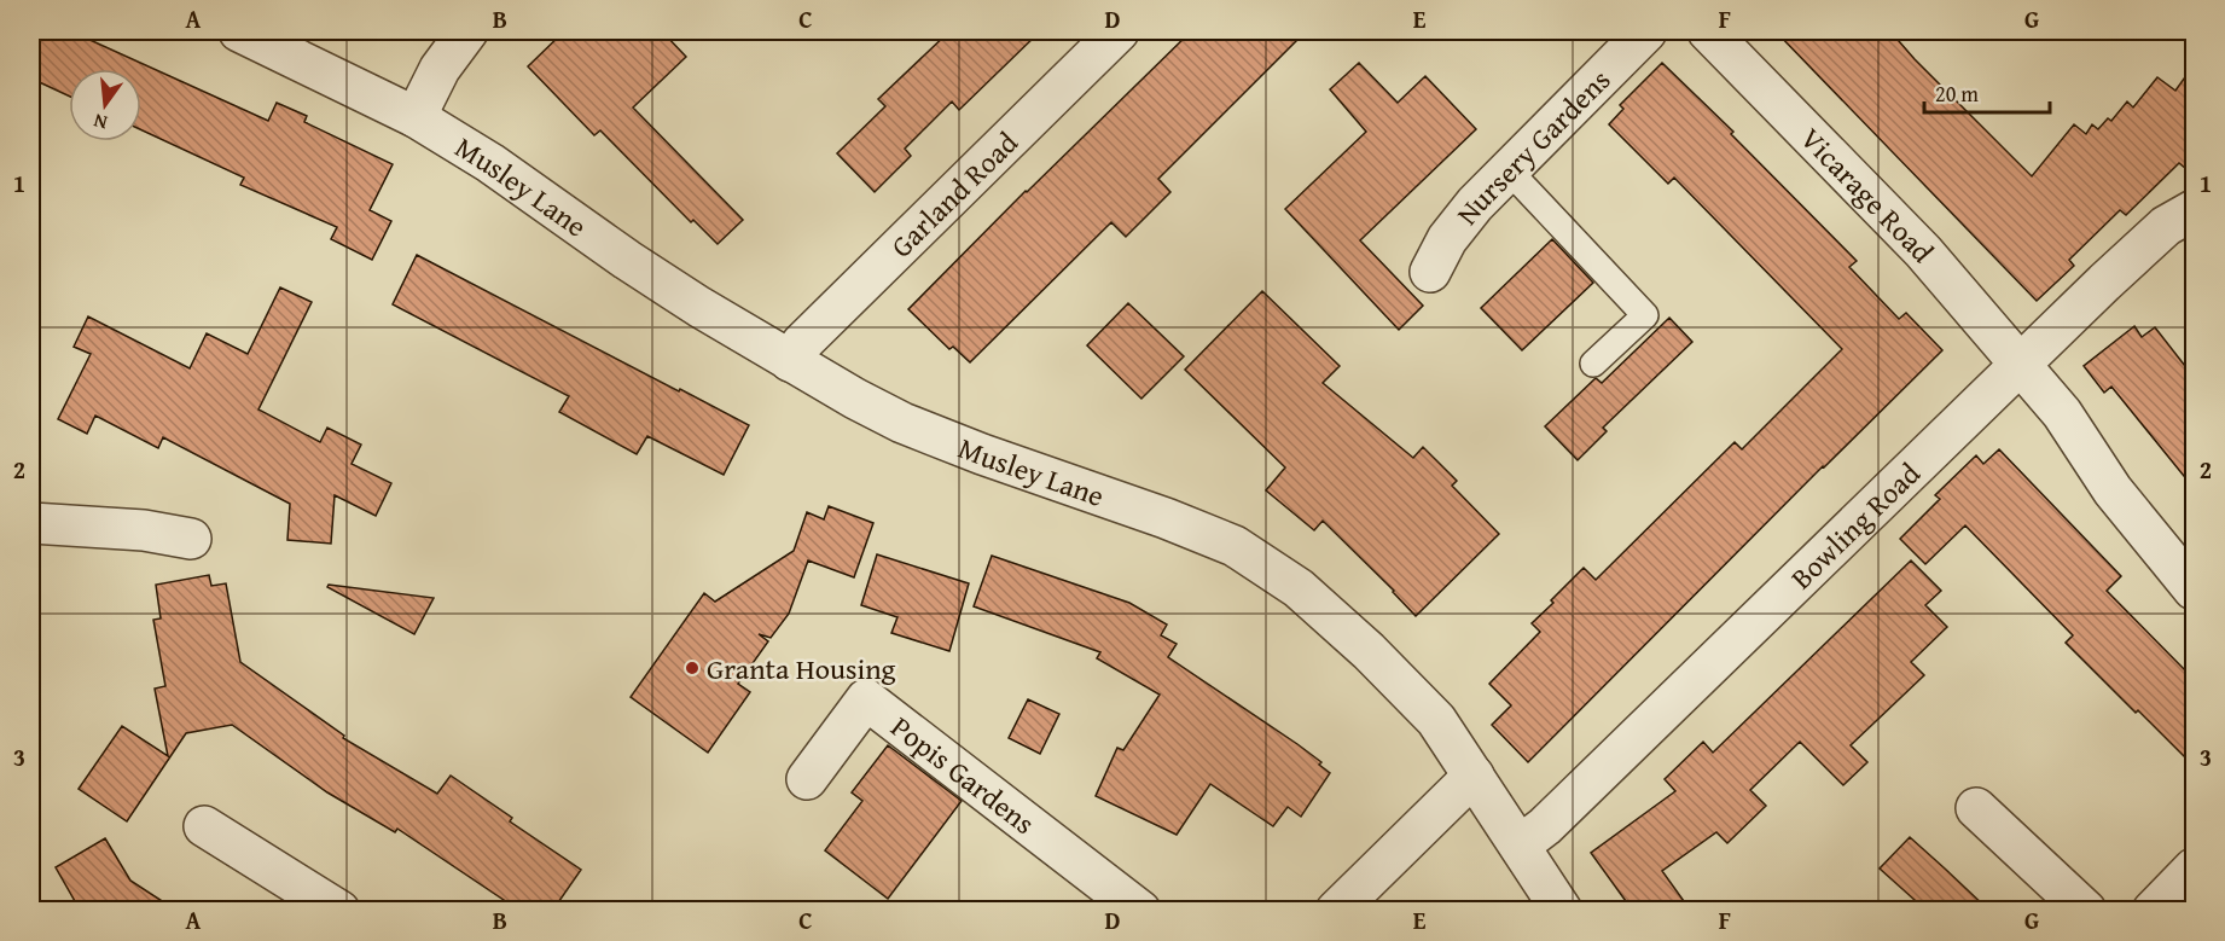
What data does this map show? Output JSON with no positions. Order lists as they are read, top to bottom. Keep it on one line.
{"streets":{"street":["Nursery Gardens","Musley Lane","Garland Road","Vicarage Road","Bowling Road","Popis Gardens"]},"crossings":[["Musley Lane","Garland Road"],["Musley Lane","Bowling Road"],["Vicarage Road","Bowling Road"]],"places":["Granta Housing"],"scale_bar":"20 m","north":"bottom","grid":{"columns":["A","B","C","D","E","F","G"],"rows":["1","2","3"]}}
